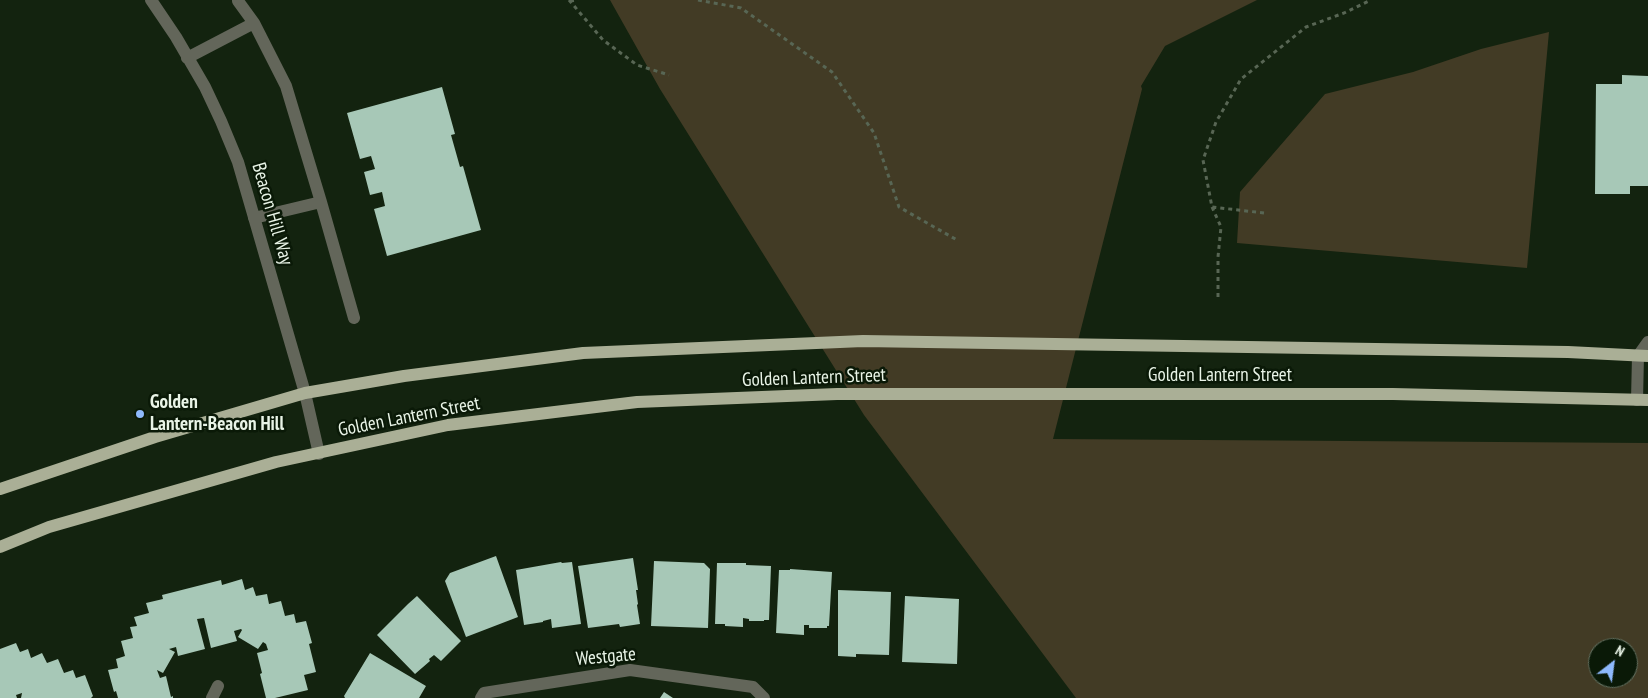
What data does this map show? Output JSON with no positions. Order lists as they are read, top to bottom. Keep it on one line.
{"streets":{"main road":["Golden Lantern Street"],"street":["Beacon Hill Way","Westgate"]},"crossings":[["Beacon Hill Way","Golden Lantern Street"]],"places":["Golden Lantern-Beacon Hill"],"north":"top right"}
